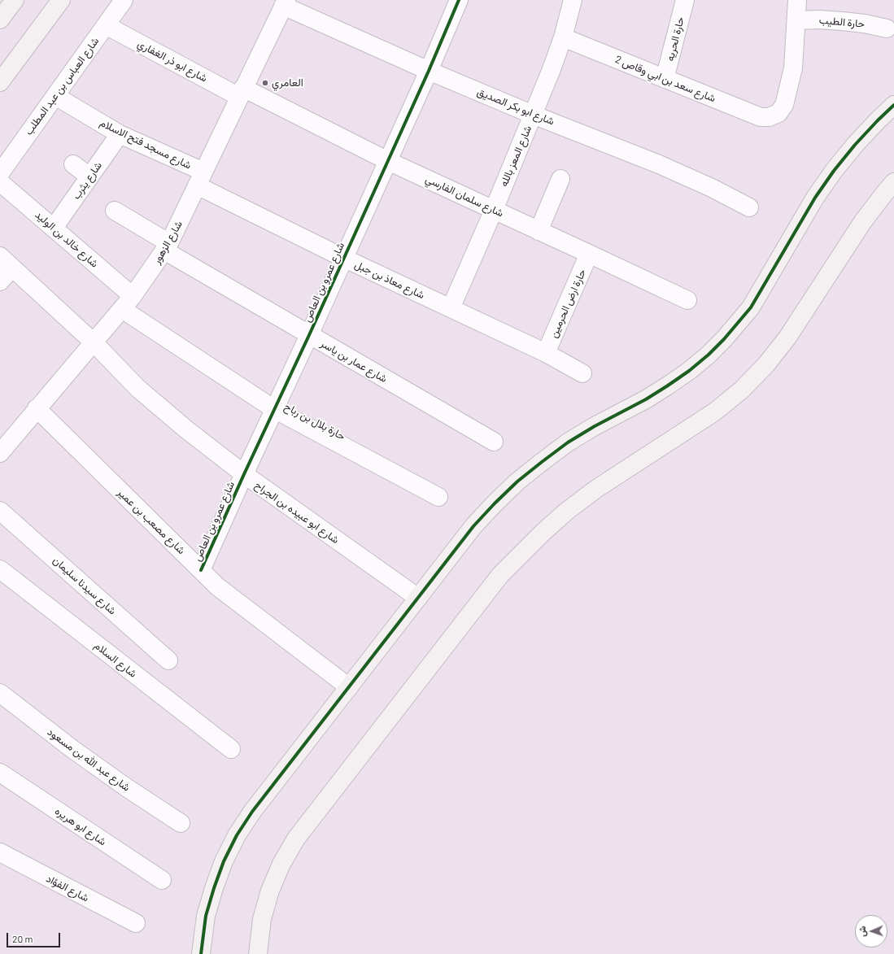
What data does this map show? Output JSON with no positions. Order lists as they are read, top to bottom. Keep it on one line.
{"streets":{"street":["حارة الطيب","حارة الحريه","شارع ابو ذر الغفاري","شارع سعد بن ابي وقاص 2","شارع العباس بن عبد المطلب","شارع ابو بكر الصديق","شارع مسجد فتح الاسلام","شارع المعز بالله","شارع يثرب","شارع سلمان الفارسي","شارع خالد بن الوليد","شارع الزهور","شارع معاذ بن جبل","شارع عمرو بن العاص","حارة ارض الحرمين","شارع عمار بن ياسر","حارة بلال بن رباح","شارع ابو عبيده بن الجراح","شارع مصعب بن عمير","شارع سيدنا سليمان","شارع السلام","شارع عبد الله بن مسعود","شارع ابو هريره","شارع الفؤاد"]},"crossings":[["حارة الطيب","شارع سعد بن ابي وقاص 2"],["حارة الحريه","شارع سعد بن ابي وقاص 2"],["شارع ابو ذر الغفاري","شارع العباس بن عبد المطلب"],["شارع ابو ذر الغفاري","شارع سلمان الفارسي"],["شارع ابو ذر الغفاري","شارع الزهور"],["شارع سعد بن ابي وقاص 2","شارع المعز بالله"],["شارع العباس بن عبد المطلب","شارع مسجد فتح الاسلام"],["شارع ابو بكر الصديق","شارع المعز بالله"],["شارع ابو بكر الصديق","شارع الزهور"],["شارع ابو بكر الصديق","شارع عمرو بن العاص"],["شارع مسجد فتح الاسلام","شارع يثرب"],["شارع مسجد فتح الاسلام","شارع الزهور"],["شارع مسجد فتح الاسلام","شارع معاذ بن جبل"],["شارع المعز بالله","شارع سلمان الفارسي"],["شارع المعز بالله","شارع معاذ بن جبل"],["شارع يثرب","شارع خالد بن الوليد"],["شارع سلمان الفارسي","شارع الزهور"],["شارع سلمان الفارسي","شارع عمرو بن العاص"],["شارع سلمان الفارسي","حارة ارض الحرمين"],["شارع خالد بن الوليد","شارع الزهور"],["شارع خالد بن الوليد","حارة بلال بن رباح"],["شارع الزهور","شارع معاذ بن جبل"],["شارع الزهور","شارع عمار بن ياسر"],["شارع الزهور","حارة بلال بن رباح"],["شارع الزهور","شارع ابو عبيده بن الجراح"],["شارع الزهور","شارع مصعب بن عمير"],["شارع معاذ بن جبل","شارع عمرو بن العاص"],["شارع معاذ بن جبل","حارة ارض الحرمين"],["شارع عمرو بن العاص","شارع عمار بن ياسر"],["شارع عمرو بن العاص","حارة بلال بن رباح"],["شارع عمرو بن العاص","شارع ابو عبيده بن الجراح"],["شارع عمرو بن العاص","شارع مصعب بن عمير"]],"places":["العامري"],"scale_bar":"20 m","north":"left"}
